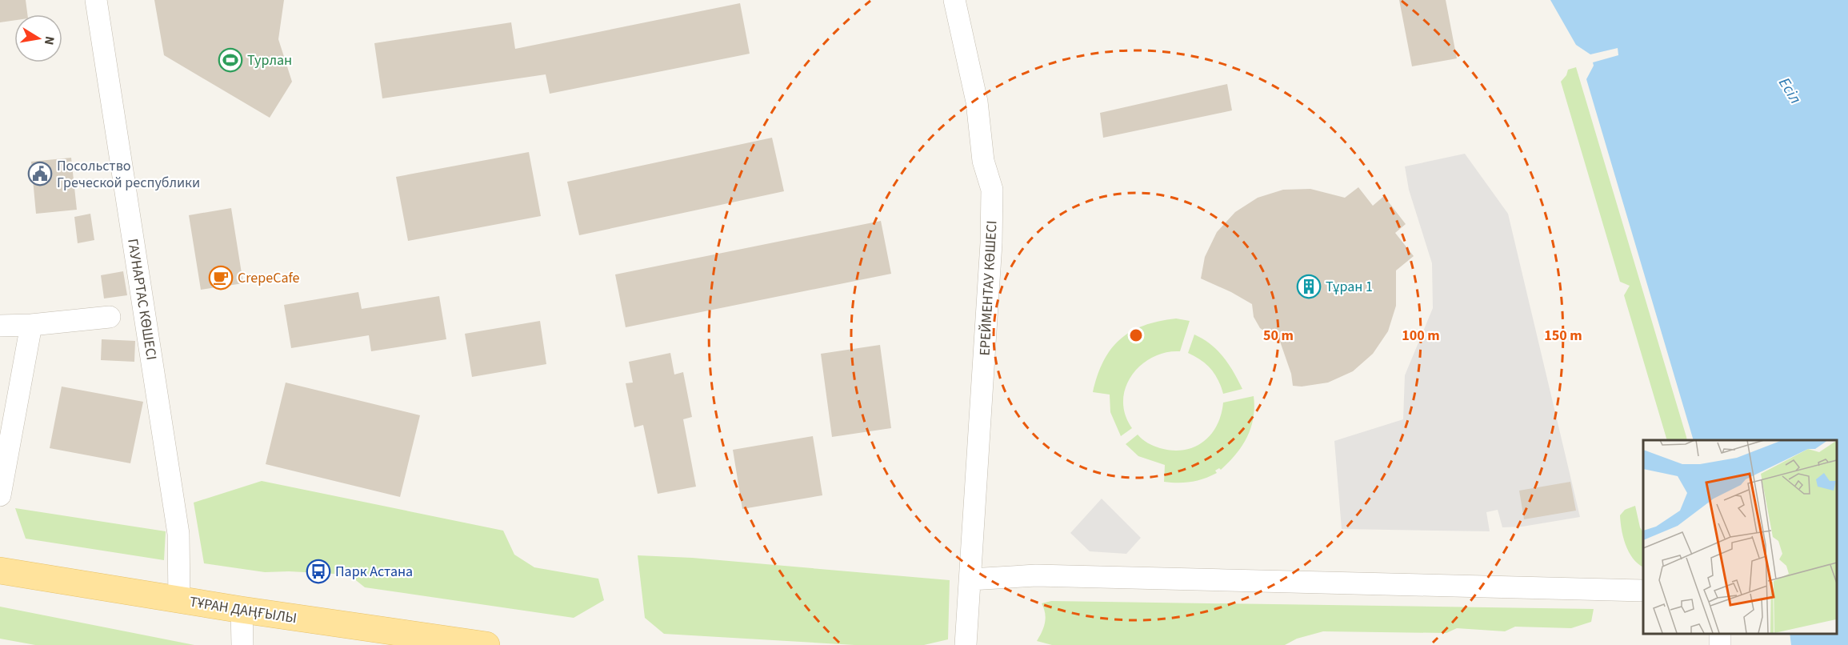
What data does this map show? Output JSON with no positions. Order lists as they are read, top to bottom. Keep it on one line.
{"streets":{"main road":["ТҰРАН ДАҢҒЫЛЫ"],"street":["ЕРЕЙМЕНТАУ КӨШЕСІ","ГАУHАРТАС КӨШЕСІ"]},"crossings":[["ГАУHАРТАС КӨШЕСІ","ТҰРАН ДАҢҒЫЛЫ"]],"water":["Есіл"],"places":{"sports":["Турлан"],"public building":["Посольство Греческой республики"],"cafe":["CrepeCafe"],"building":["Тұран 1"],"bus stop":["Парк Астана"]},"north":"right","rings":["50 m","100 m","150 m"]}
